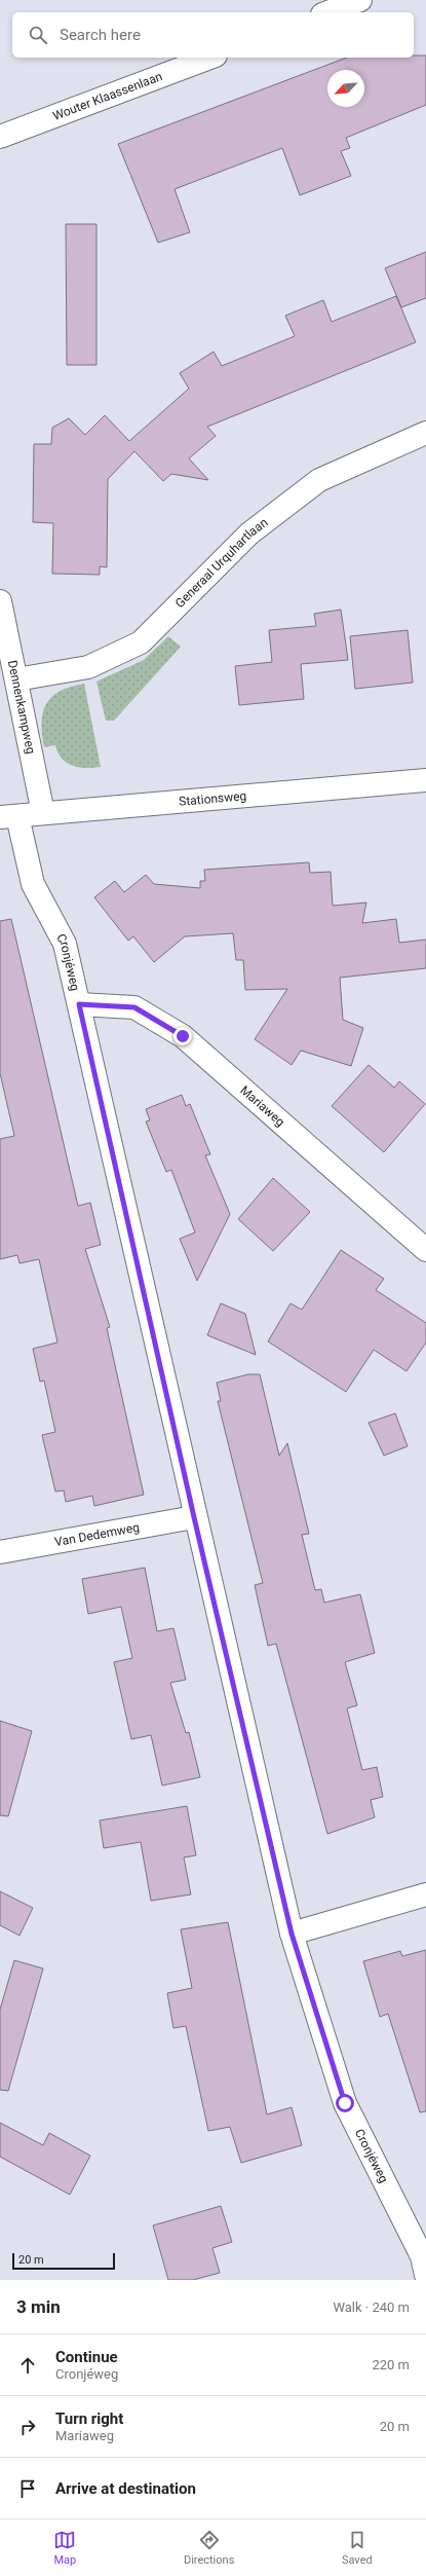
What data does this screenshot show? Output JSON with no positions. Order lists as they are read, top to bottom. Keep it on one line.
{"streets":{"street":["Wouter Klaassenlaan","Generaal Urquhartlaan","Dennenkampweg","Stationsweg","Cronjéweg","Mariaweg","Van Dedemweg"]},"crossings":[["Generaal Urquhartlaan","Dennenkampweg"],["Dennenkampweg","Stationsweg"],["Stationsweg","Cronjéweg"],["Cronjéweg","Mariaweg"],["Cronjéweg","Van Dedemweg"]],"scale_bar":"20 m","north":"bottom left","page":{"search":"Search here","scale":"20 m","heading":["3 min","Walk · 240 m"],"list":[["Continue","Cronjéweg","220 m"],["Turn right","Mariaweg","20 m"],"Arrive at destination"],"nav":["Map","Directions","Saved"]}}
